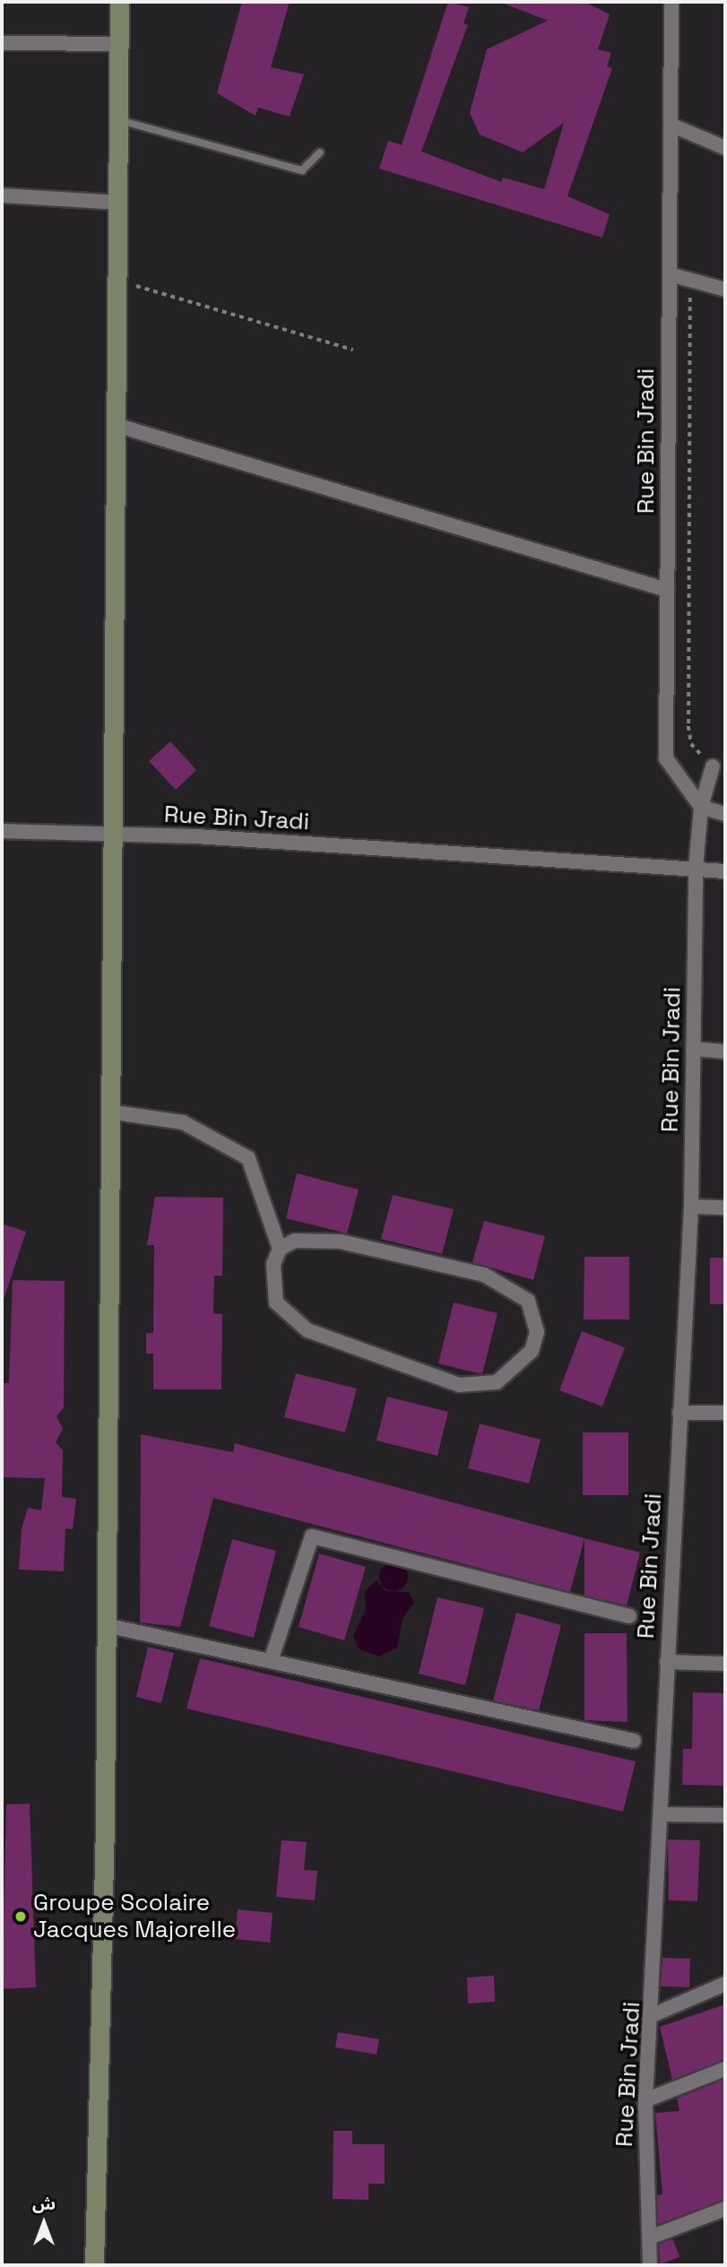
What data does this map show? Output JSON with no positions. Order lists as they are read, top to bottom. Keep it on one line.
{"streets":{"street":["Rue Bin Jradi"]},"places":["Groupe Scolaire Jacques Majorelle"],"north":"top"}
